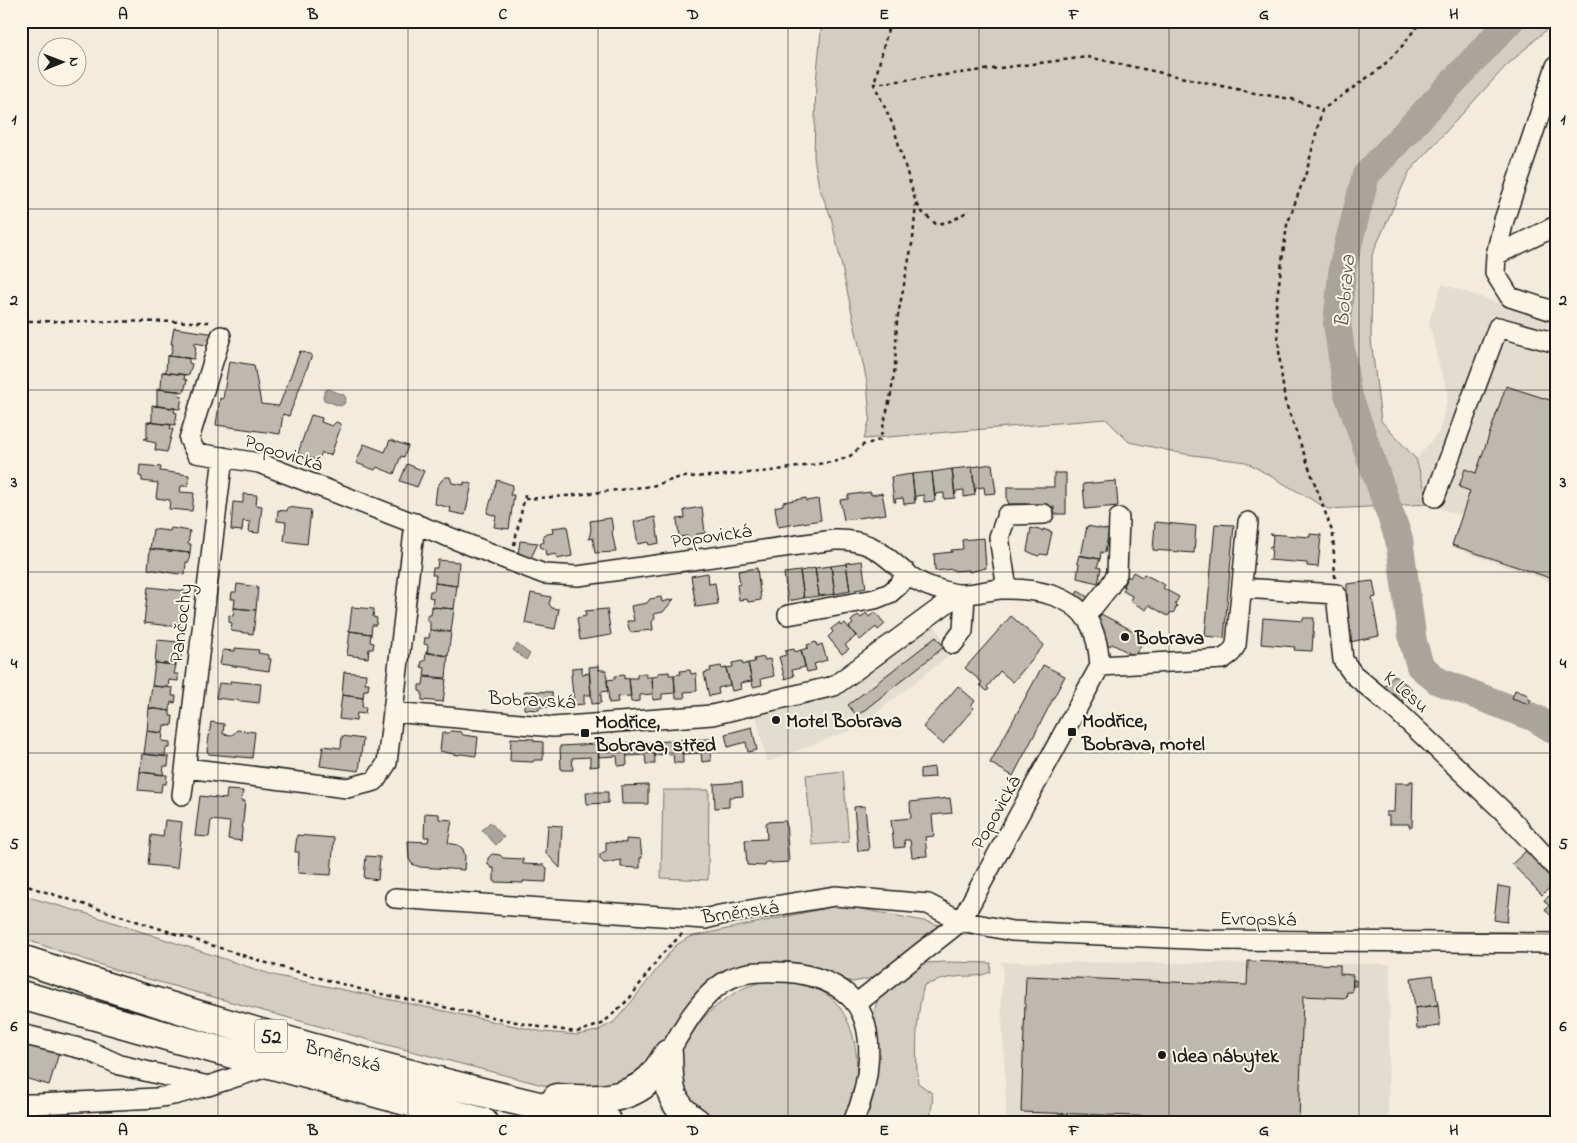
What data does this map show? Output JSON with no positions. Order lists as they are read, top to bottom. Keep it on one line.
{"streets":{"highway":["Brněnská","52"],"street":["Popovická","Pančochy","K Lesu","Bobravská","Evropská"]},"crossings":[["Popovická","Pančochy"],["Popovická","Bobravská"],["Popovická","Brněnská"],["Popovická","Evropská"],["Brněnská","Evropská"]],"water":["Bobrava"],"places":{"other":["Bobrava","Motel Bobrava","Idea nábytek"],"transit":["Modřice, Bobrava, motel","Modřice, Bobrava, střed"]},"north":"right","grid":{"columns":["A","B","C","D","E","F","G","H"],"rows":["1","2","3","4","5","6"]}}
